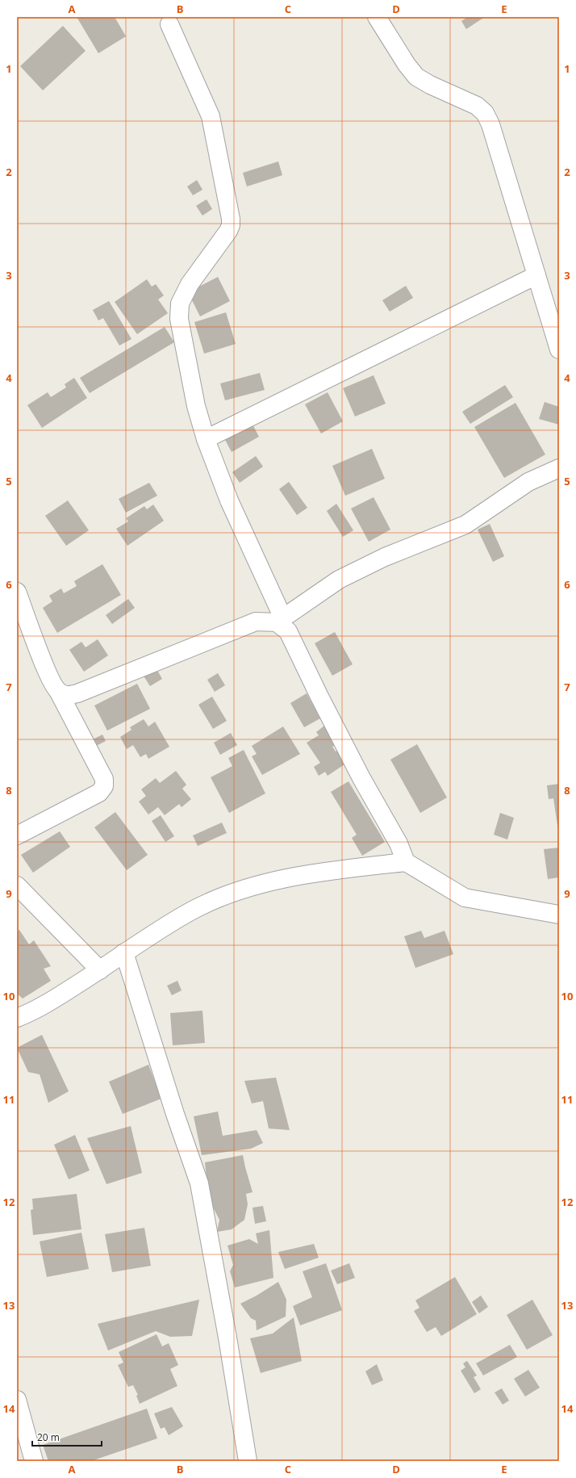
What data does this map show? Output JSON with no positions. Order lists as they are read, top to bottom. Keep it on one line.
{"scale_bar":"20 m","grid":{"columns":["A","B","C","D","E"],"rows":["1","2","3","4","5","6","7","8","9","10","11","12","13","14"]}}
